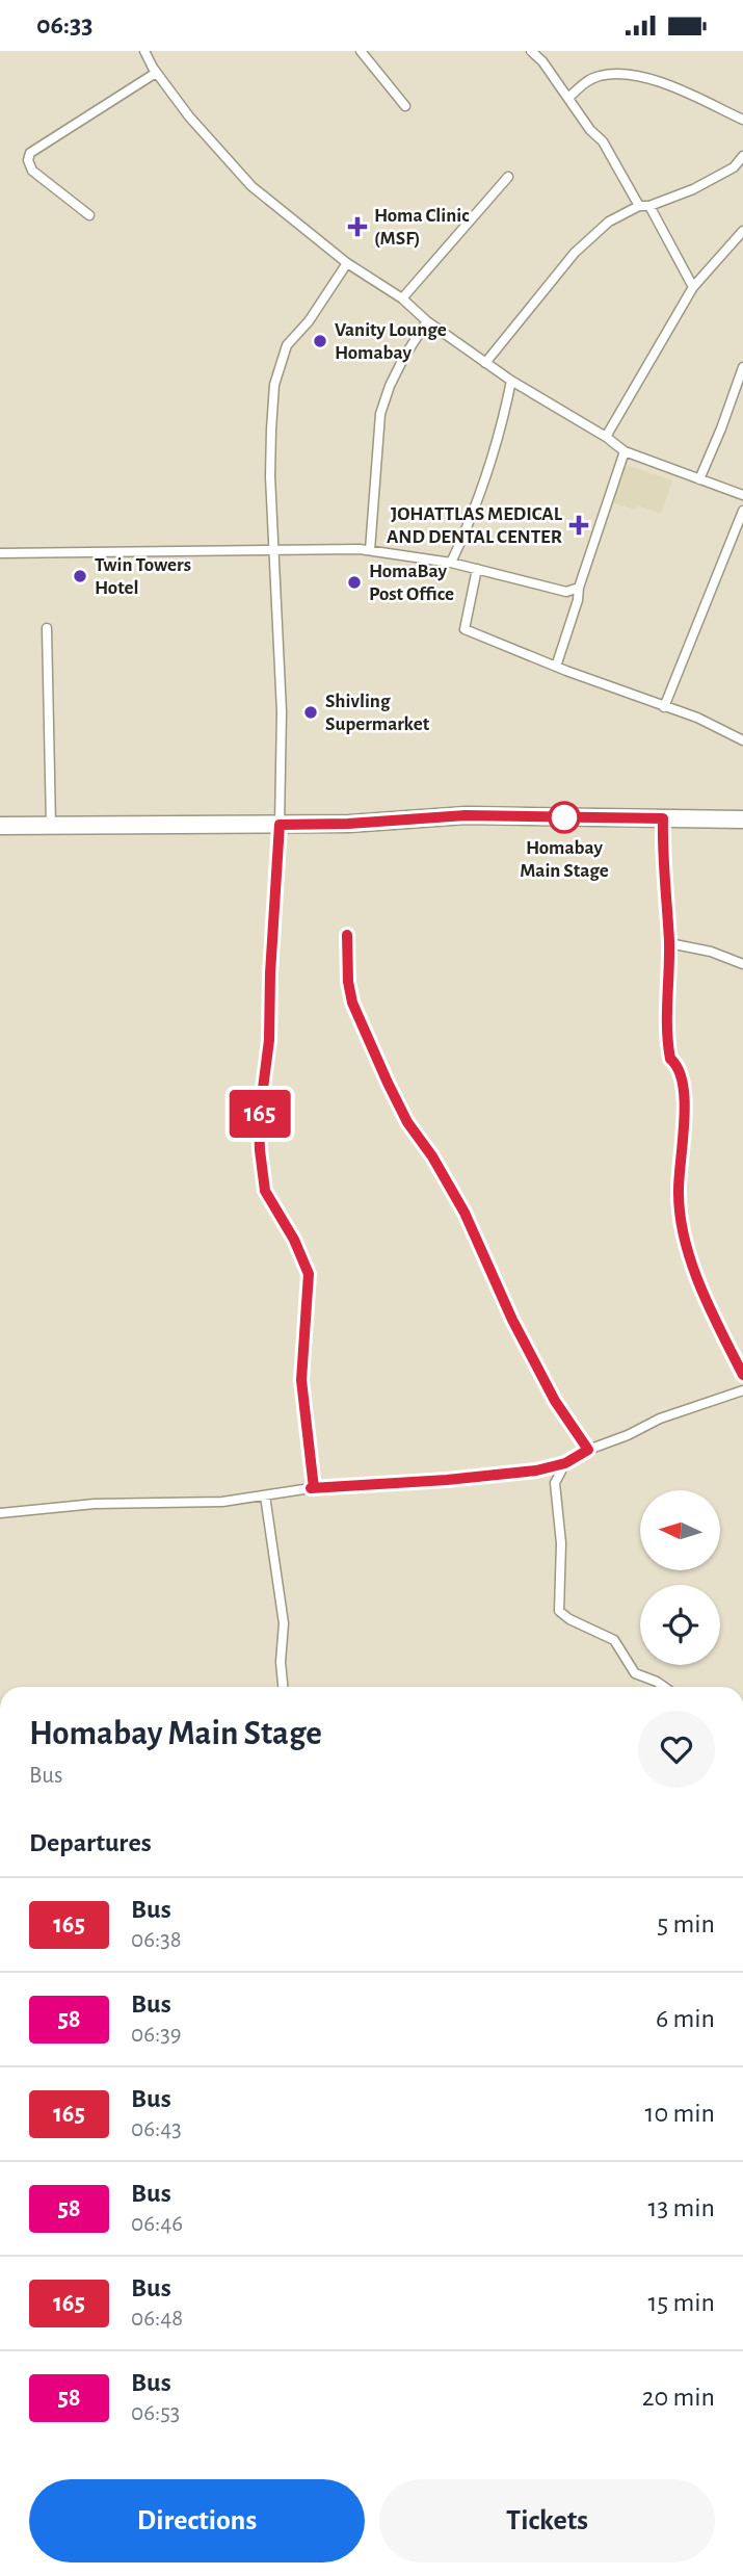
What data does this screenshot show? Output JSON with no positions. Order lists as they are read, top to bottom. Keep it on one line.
{"places":{"health":["Homa Clinic (MSF)","JOHATTLAS MEDICAL AND DENTAL CENTER"],"other":["Vanity Lounge Homabay","Twin Towers Hotel","HomaBay Post Office","Shivling Supermarket","Homabay Main Stage"]},"lines":["bus line 165"],"north":"left","page":{"status":"06:33","on_map":"165","heading":[["Homabay Main Stage","Bus"],"Departures"],"list":[{"mark":"165","name":"Bus","note":"06:38","value":"5 min"},{"mark":"58","name":"Bus","note":"06:39","value":"6 min"},{"mark":"165","name":"Bus","note":"06:43","value":"10 min"},{"mark":"58","name":"Bus","note":"06:46","value":"13 min"},{"mark":"165","name":"Bus","note":"06:48","value":"15 min"},{"mark":"58","name":"Bus","note":"06:53","value":"20 min"}],"buttons":["Directions","Tickets"]}}
